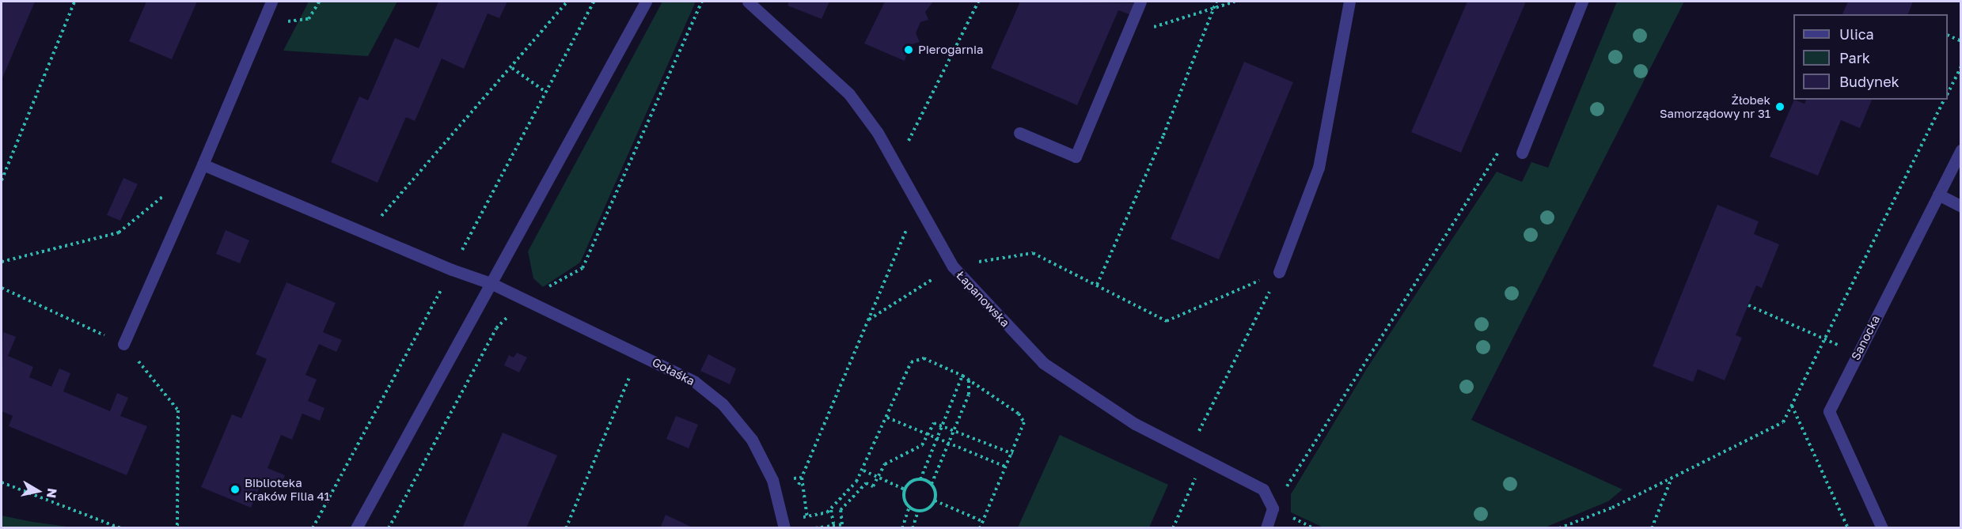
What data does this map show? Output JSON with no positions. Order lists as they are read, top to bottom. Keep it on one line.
{"streets":{"street":["Łapanowska","Sanocka","Gołaśka"]},"places":["Pierogarnia","Żłobek Samorządowy nr 31","Biblioteka Kraków Filia 41"],"legend":["Ulica","Park","Budynek"],"north":"right"}
